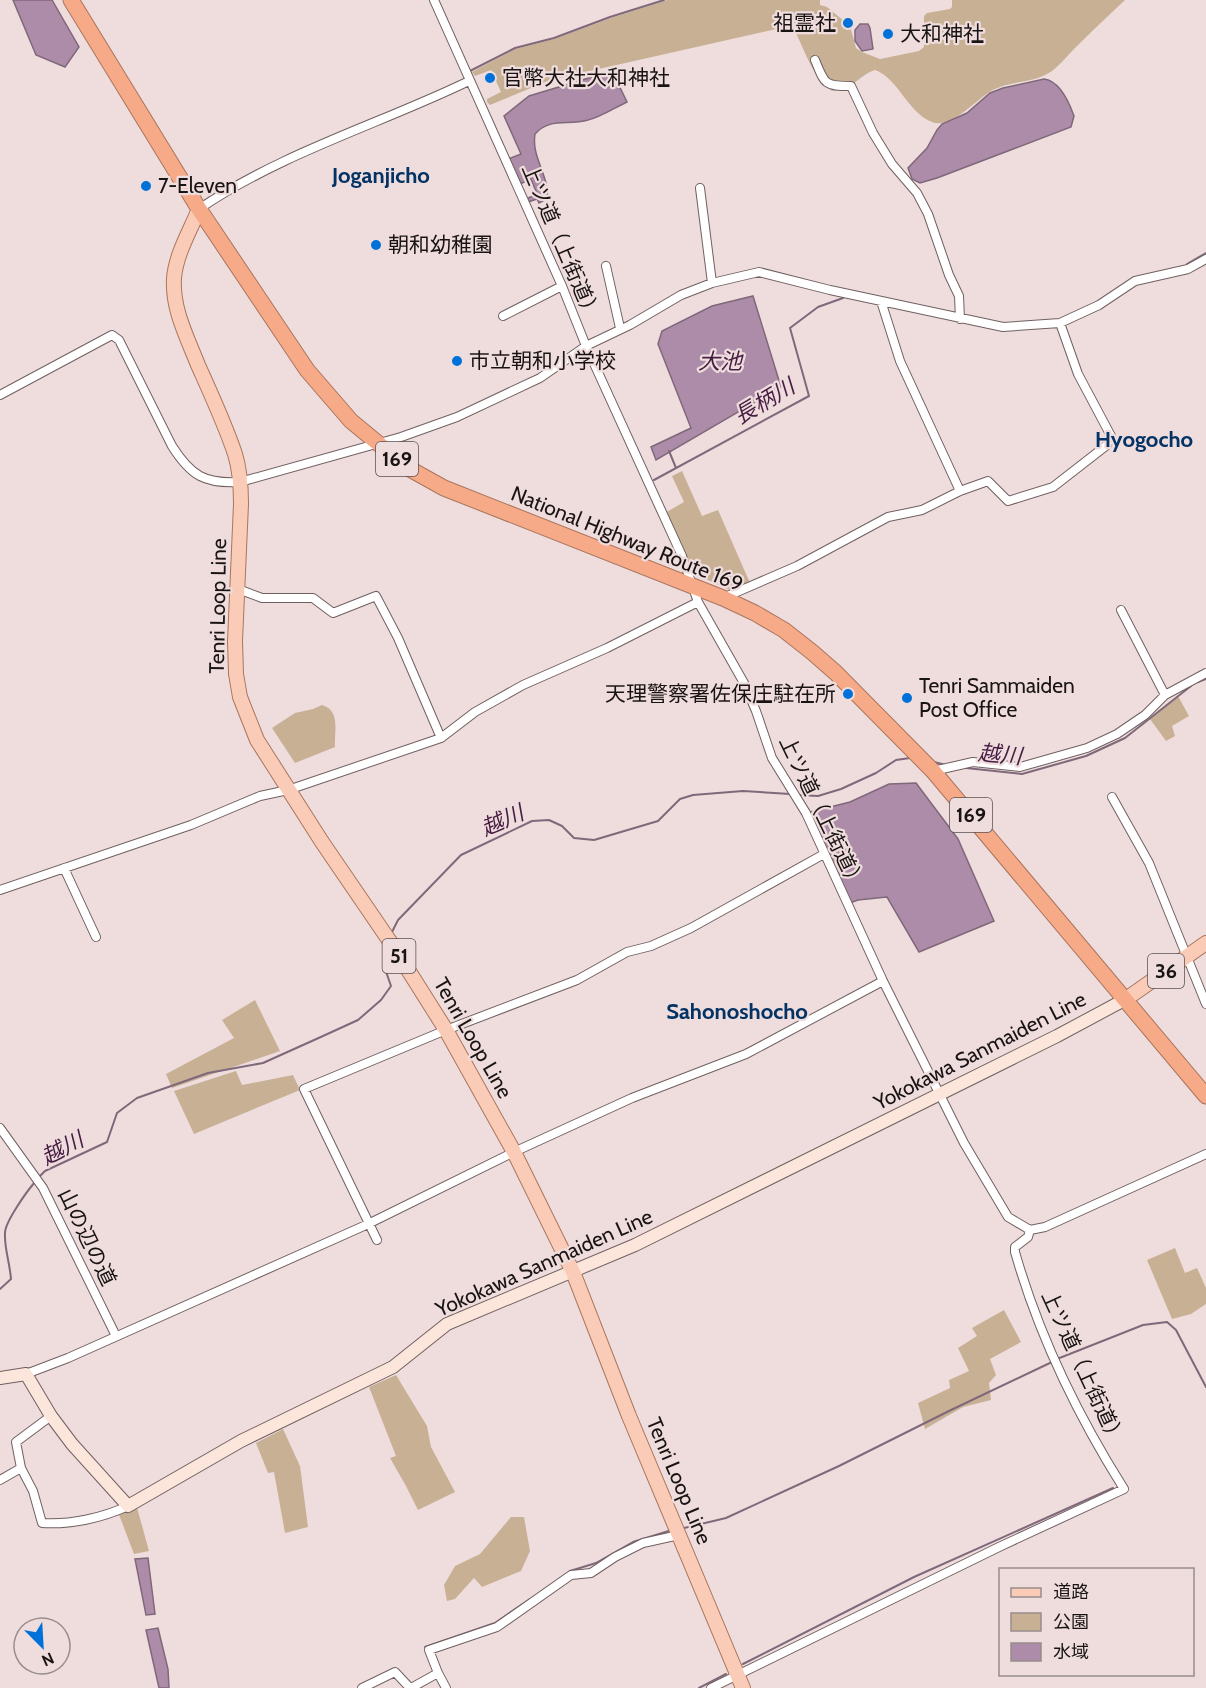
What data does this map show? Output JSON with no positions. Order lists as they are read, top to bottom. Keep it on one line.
{"streets":{"highway":["169","National Highway Route 169"],"main road":["Tenri Loop Line","51","36","Yokokawa Sanmaiden Line"],"street":["上ツ道（上街道）","山の辺の道"]},"crossings":[["上ツ道（上街道）","National Highway Route 169"],["上ツ道（上街道）","Tenri Loop Line"],["上ツ道（上街道）","Yokokawa Sanmaiden Line"],["National Highway Route 169","Tenri Loop Line"],["National Highway Route 169","36"],["National Highway Route 169","Yokokawa Sanmaiden Line"],["Tenri Loop Line","Yokokawa Sanmaiden Line"],["36","Yokokawa Sanmaiden Line"]],"districts":["Joganjicho","Hyogocho","Sahonoshocho"],"water":["大池","長柄川","越川"],"places":["祖霊社","大和神社","官幣大社大和神社","7-Eleven","朝和幼稚園","市立朝和小学校","天理警察署佐保庄駐在所","Tenri Sammaiden Post Office"],"legend":["道路","公園","水域"],"north":"bottom right"}
